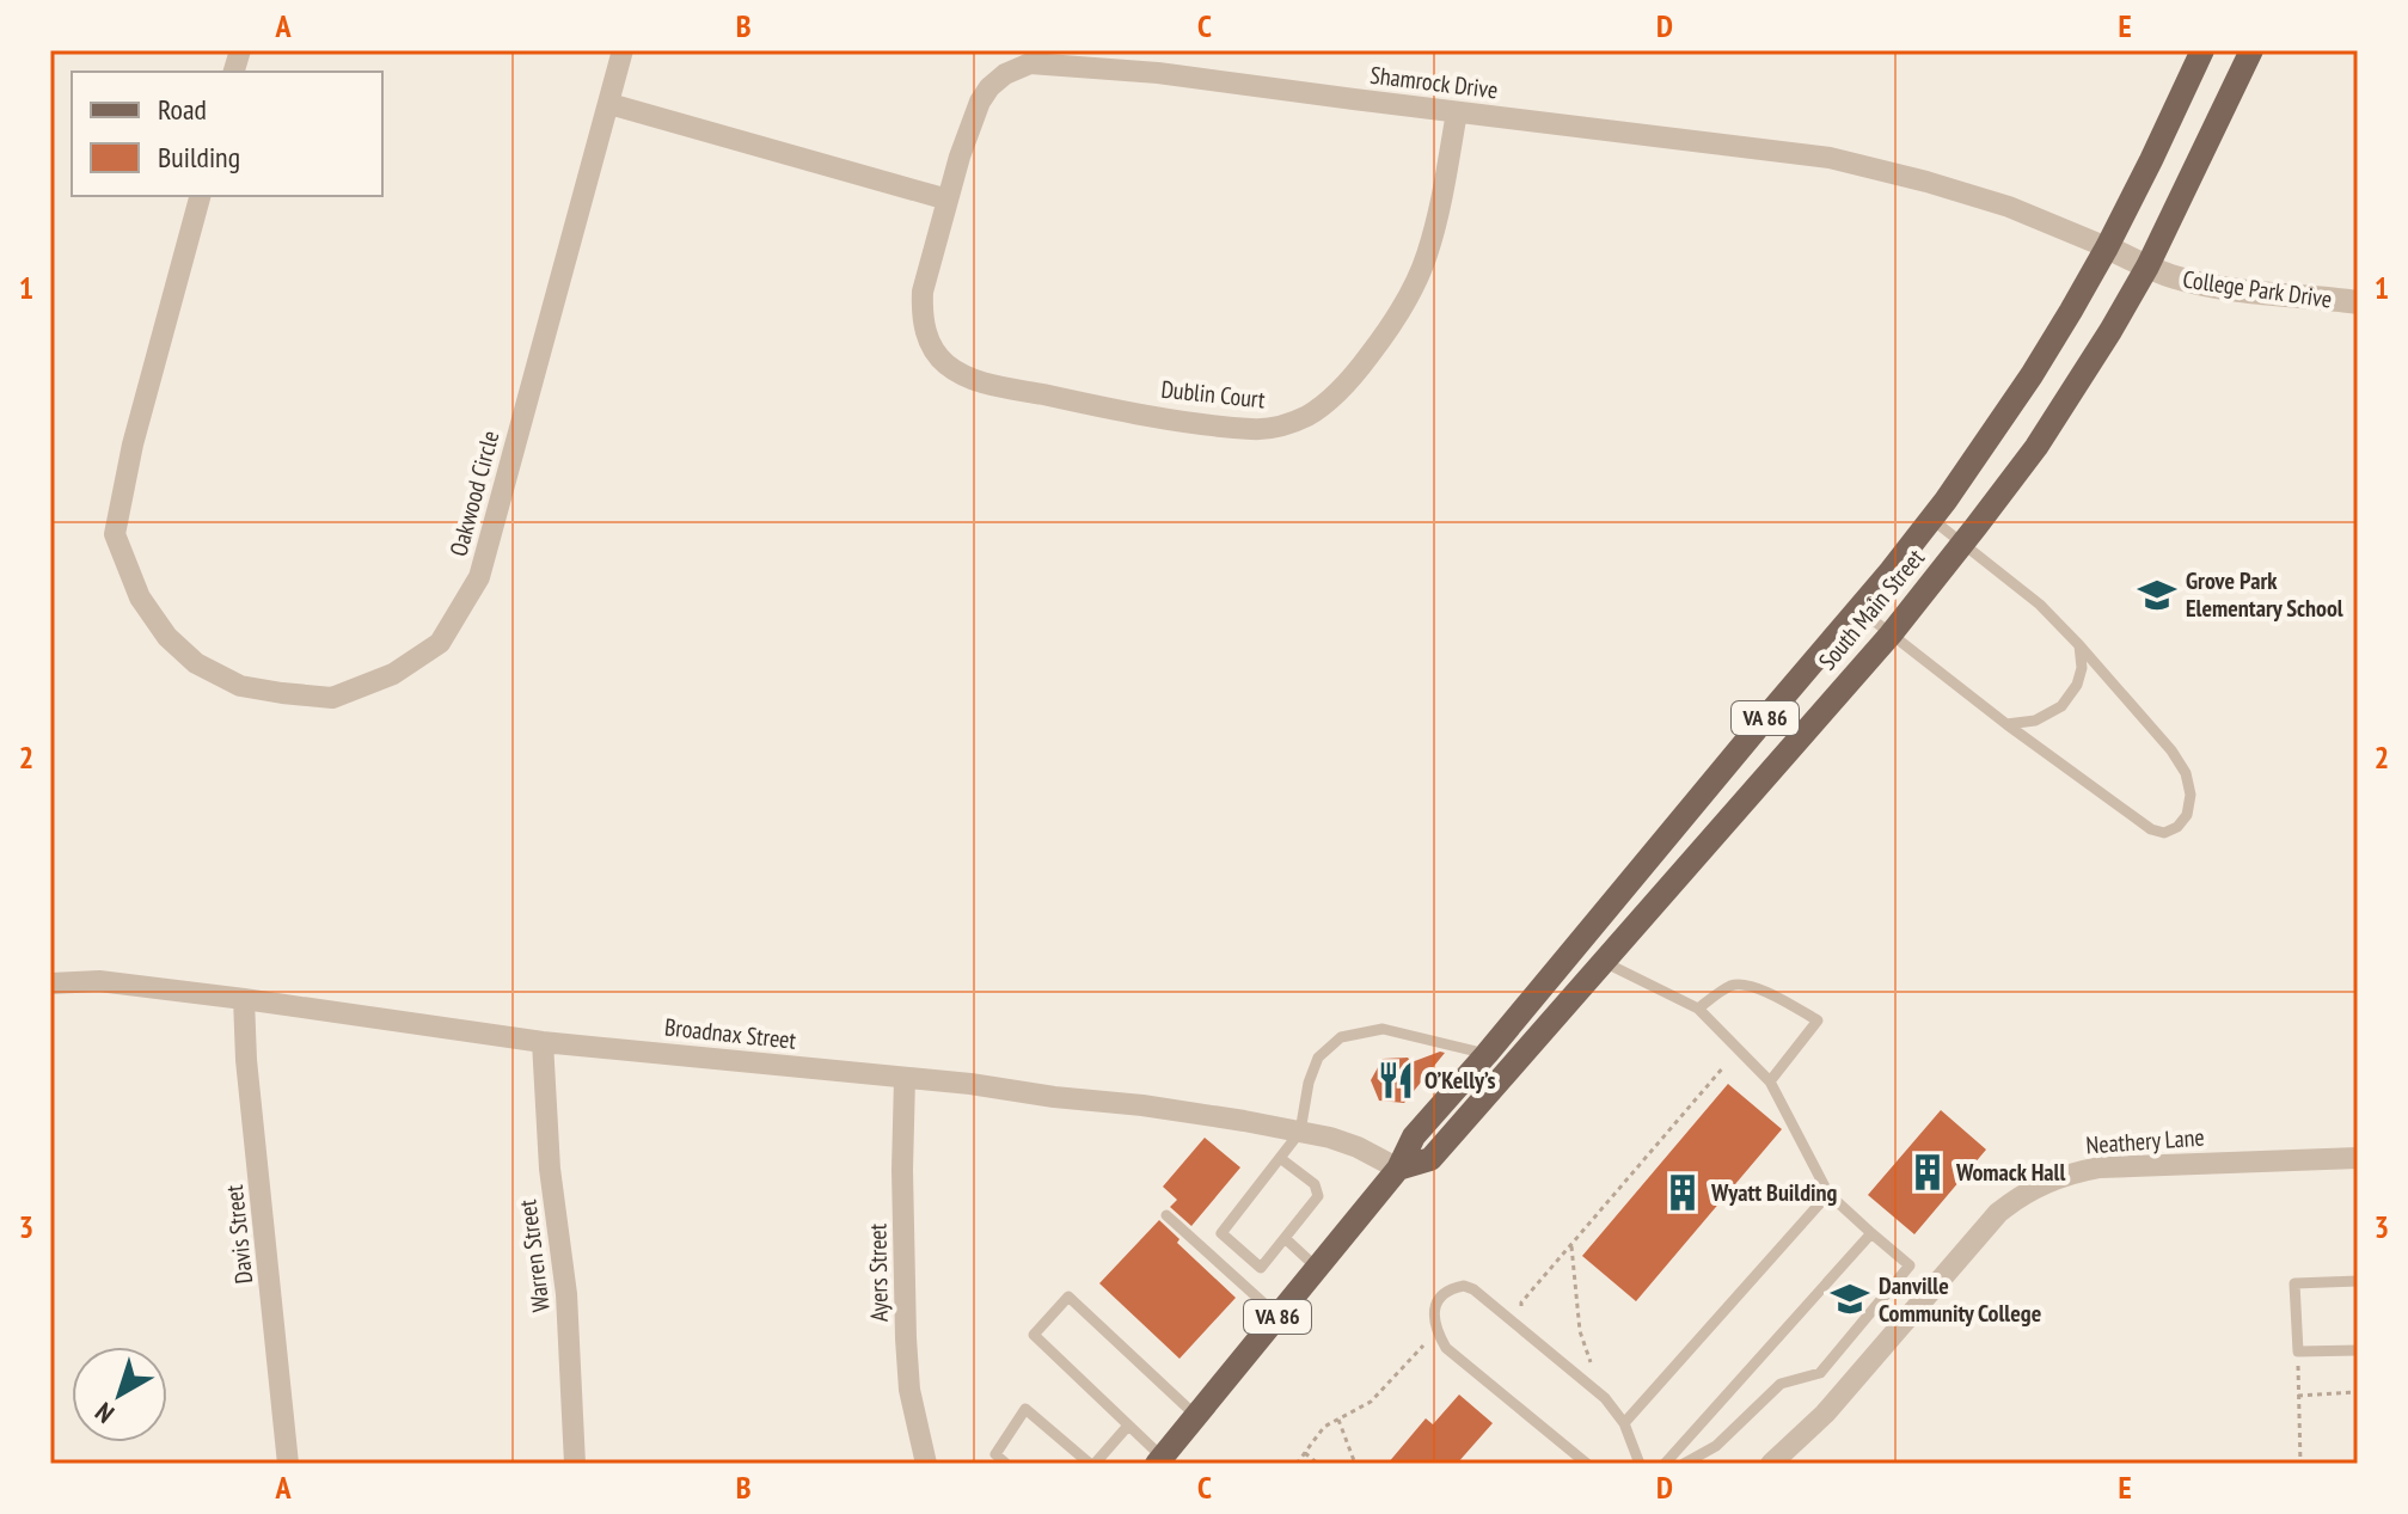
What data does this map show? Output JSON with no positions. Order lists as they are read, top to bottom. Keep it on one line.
{"streets":{"main road":["South Main Street","VA 86"],"street":["Shamrock Drive","College Park Drive","Dublin Court","Oakwood Circle","Broadnax Street","Neathery Lane","Davis Street","Warren Street","Ayers Street"]},"crossings":[["Shamrock Drive","College Park Drive"],["Shamrock Drive","Dublin Court"],["Shamrock Drive","South Main Street"],["College Park Drive","South Main Street"],["South Main Street","Broadnax Street"],["Broadnax Street","Davis Street"],["Broadnax Street","Warren Street"],["Broadnax Street","Ayers Street"]],"places":{"school or university":["Grove Park Elementary School","Danville Community College"],"restaurant":["O’Kelly’s"],"building":["Womack Hall","Wyatt Building"]},"legend":["Road","Building"],"north":"bottom left","grid":{"columns":["A","B","C","D","E"],"rows":["1","2","3"]}}
